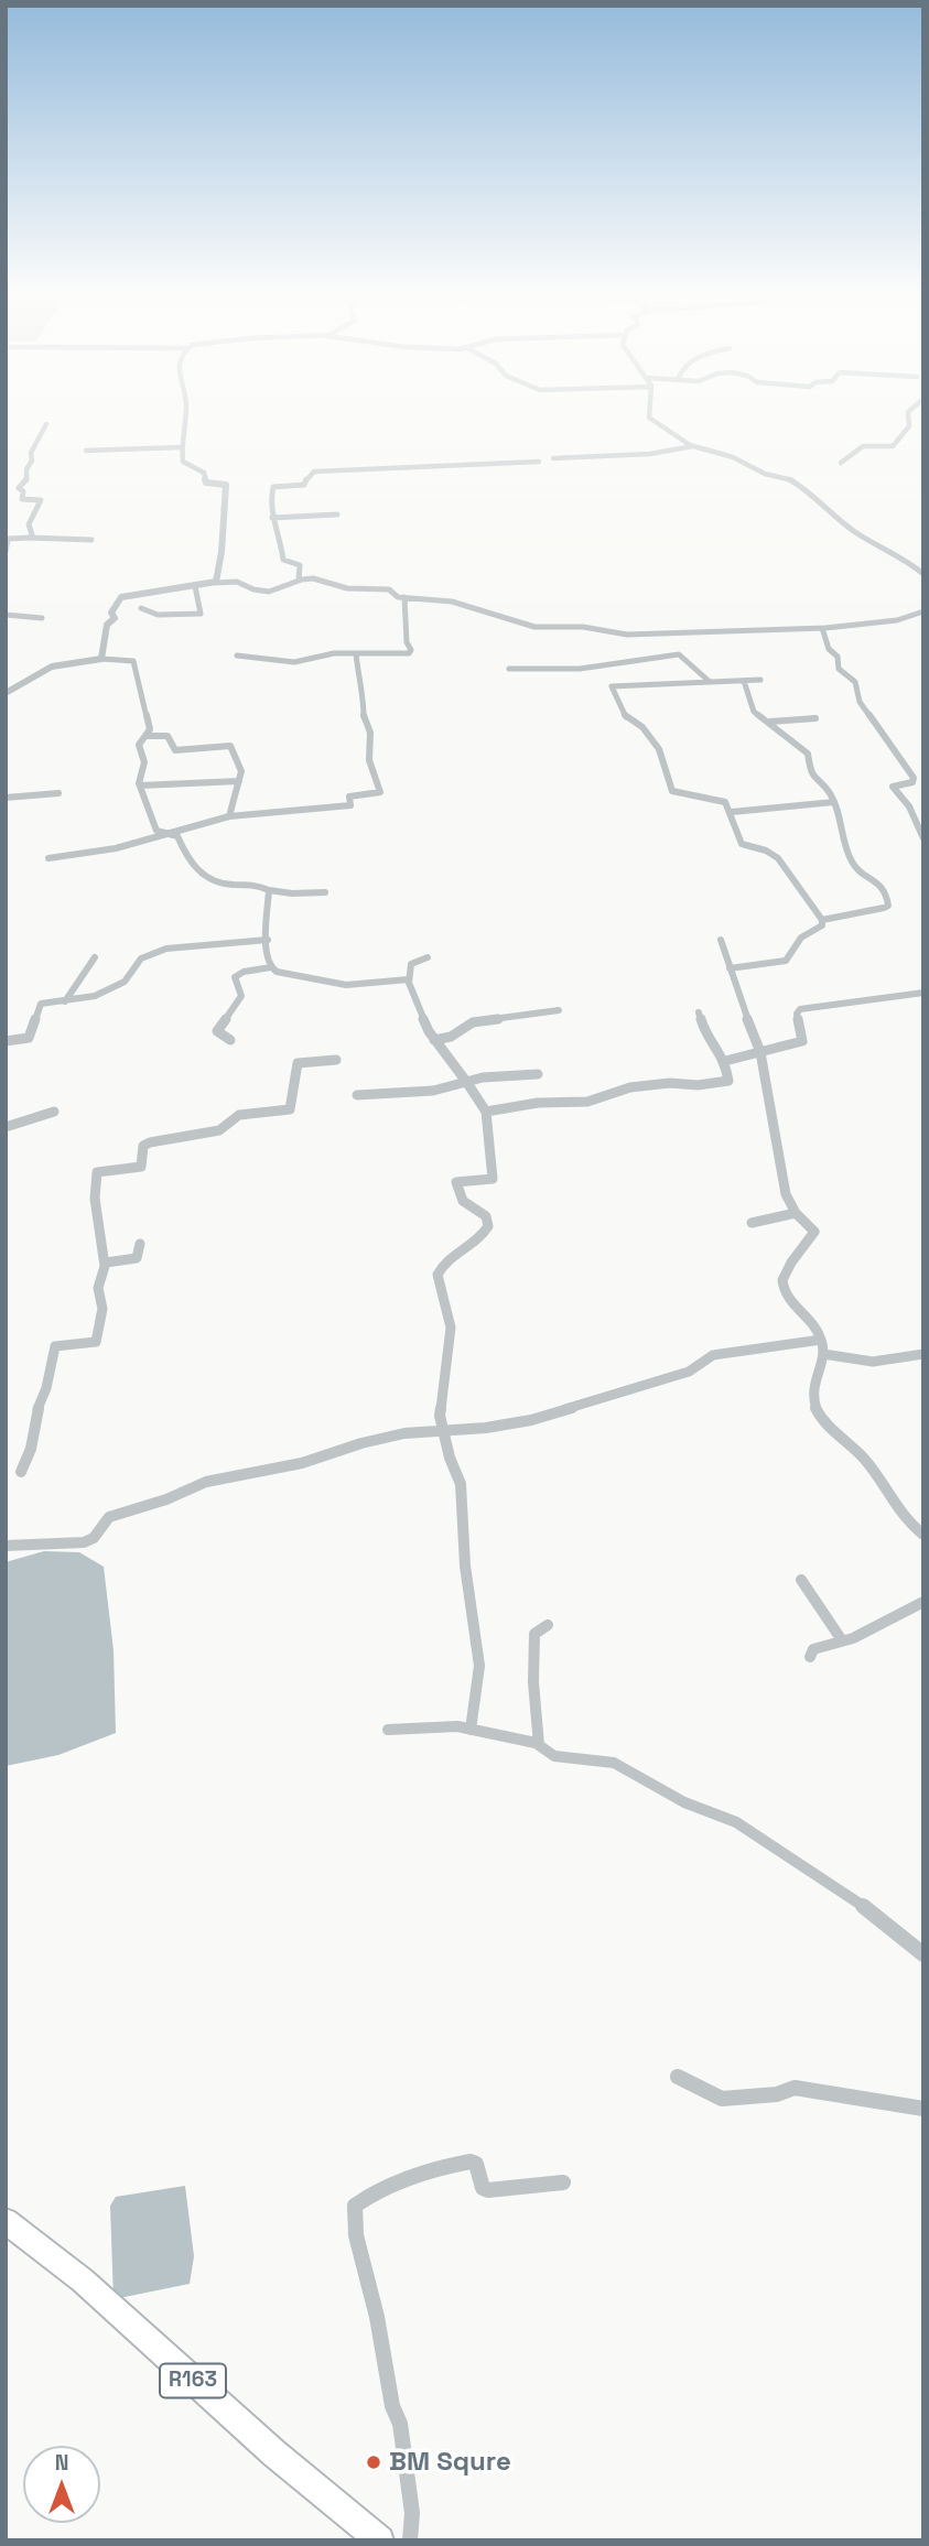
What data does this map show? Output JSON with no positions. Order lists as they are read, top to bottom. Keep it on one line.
{"streets":{"main road":["R163"]},"places":["BM Squre"],"north":"top"}
